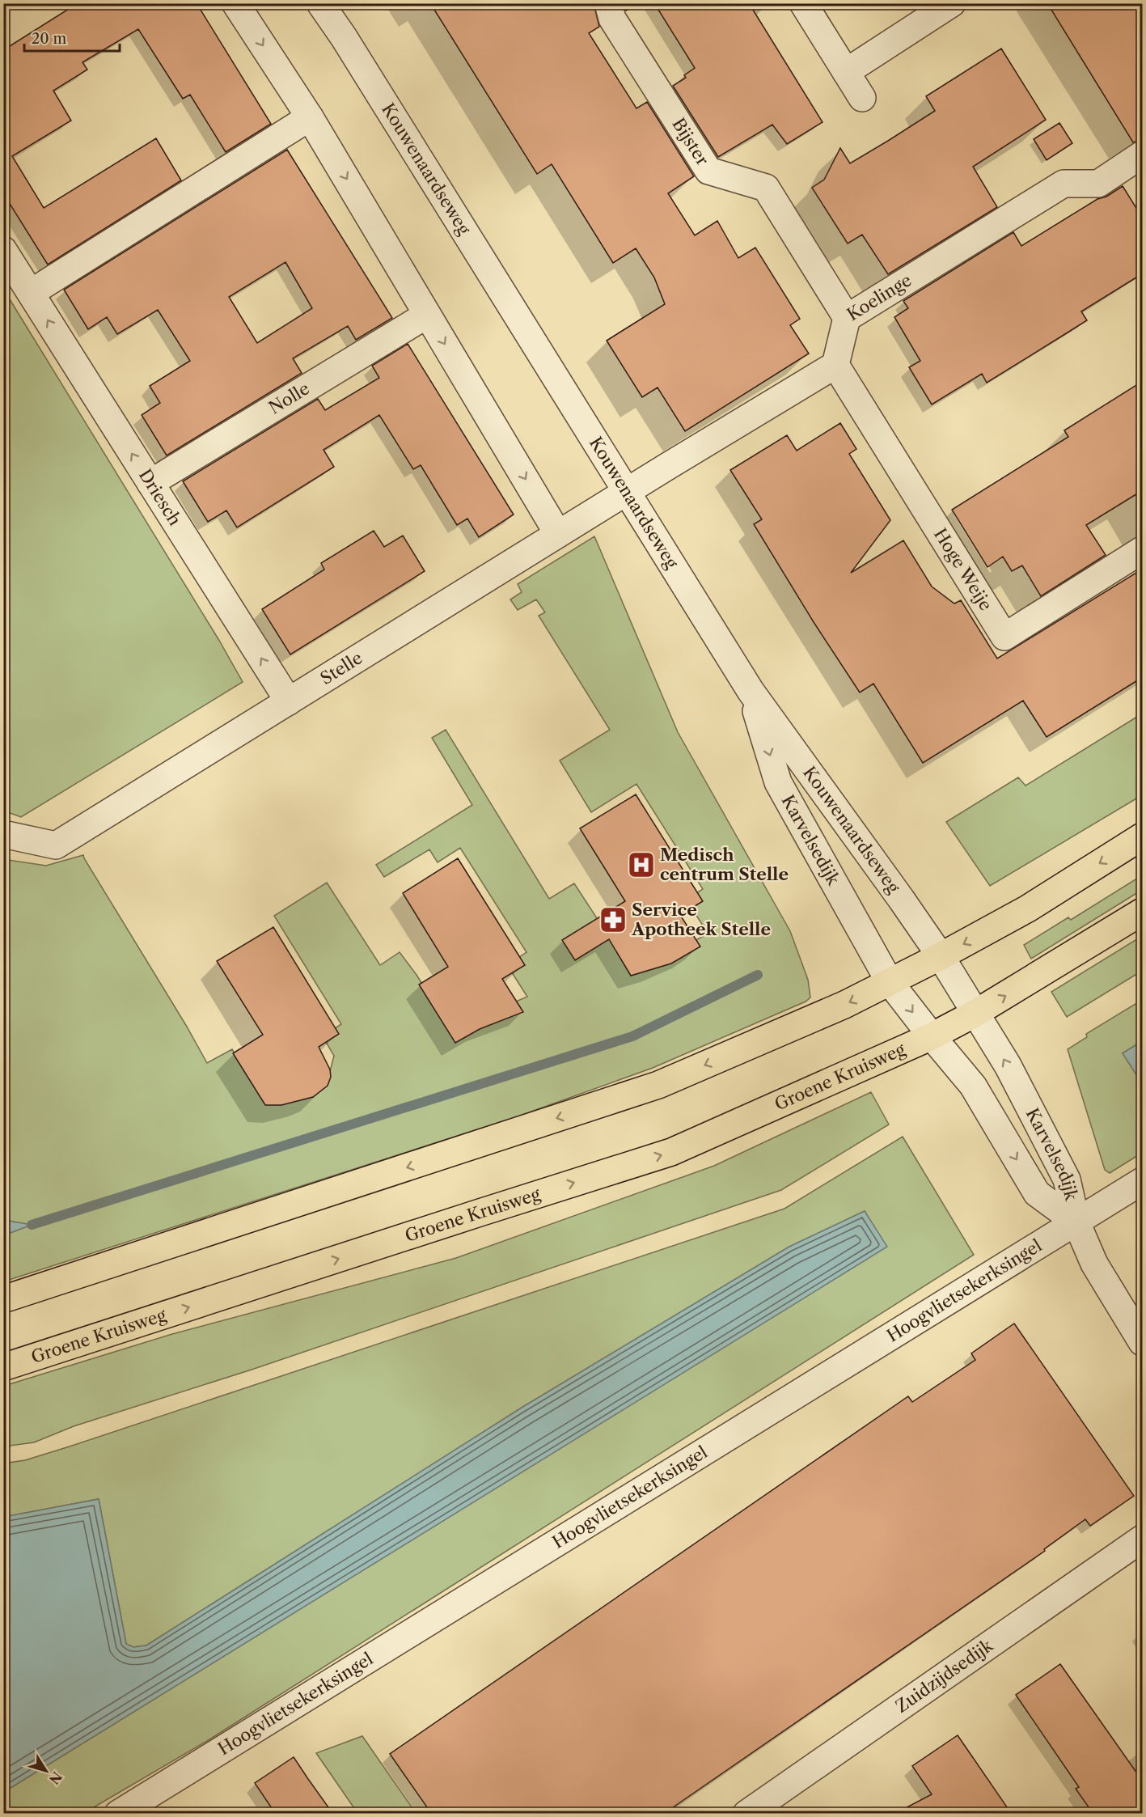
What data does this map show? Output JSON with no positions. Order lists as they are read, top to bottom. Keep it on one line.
{"streets":{"main road":["Groene Kruisweg"],"street":["Bijster","Kouwenaardseweg","Koelinge","Nolle","Driesch","Hoge Weije","Stelle","Karvelsedijk","Hoogvlietsekerksingel","Zuidzijdsedijk"]},"crossings":[["Bijster","Koelinge"],["Kouwenaardseweg","Stelle"],["Kouwenaardseweg","Karvelsedijk"],["Koelinge","Hoge Weije"],["Nolle","Driesch"],["Driesch","Stelle"],["Karvelsedijk","Groene Kruisweg"],["Karvelsedijk","Hoogvlietsekerksingel"]],"one_way":["Driesch"],"places":{"hospital":["Medisch centrum Stelle"],"pharmacy":["Service Apotheek Stelle"]},"scale_bar":"20 m","north":"bottom right"}
